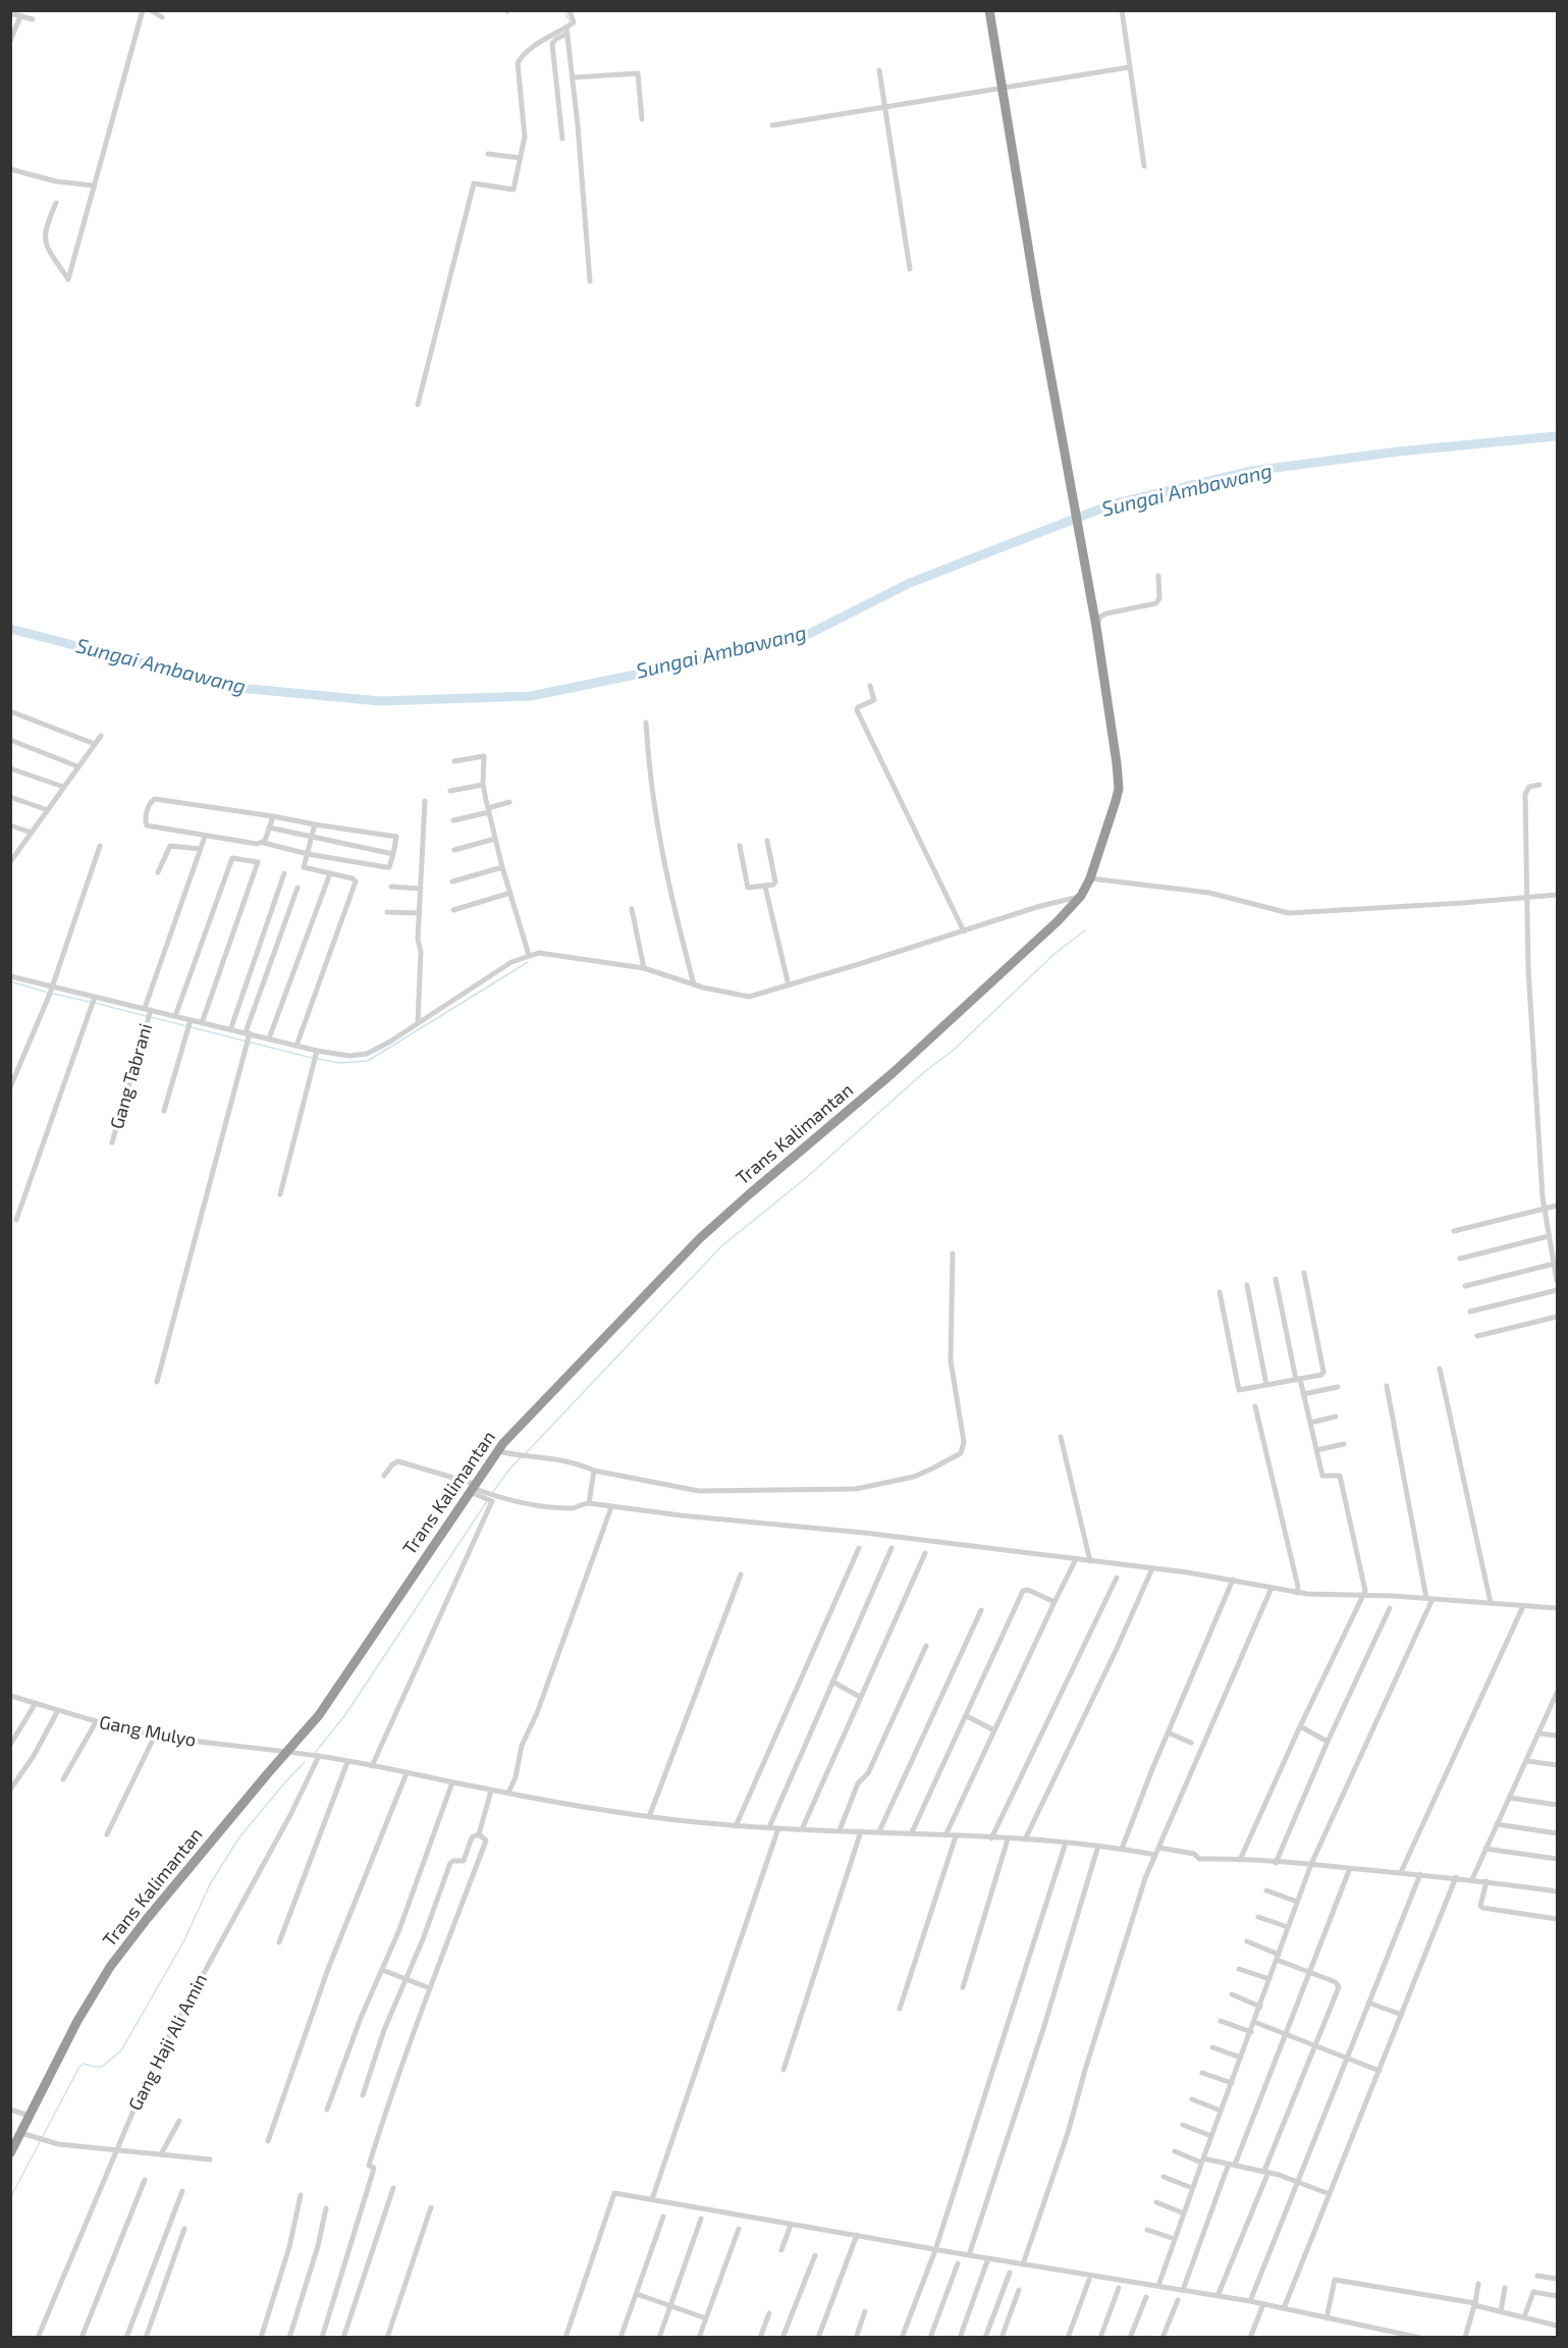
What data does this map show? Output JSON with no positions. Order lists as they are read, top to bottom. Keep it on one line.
{"streets":{"highway":["Trans Kalimantan"],"street":["Gang Tabrani","Gang Mulyo","Gang Haji Ali Amin"]},"crossings":[["Trans Kalimantan","Gang Mulyo"],["Gang Mulyo","Gang Haji Ali Amin"]],"water":["Sungai Ambawang"]}
